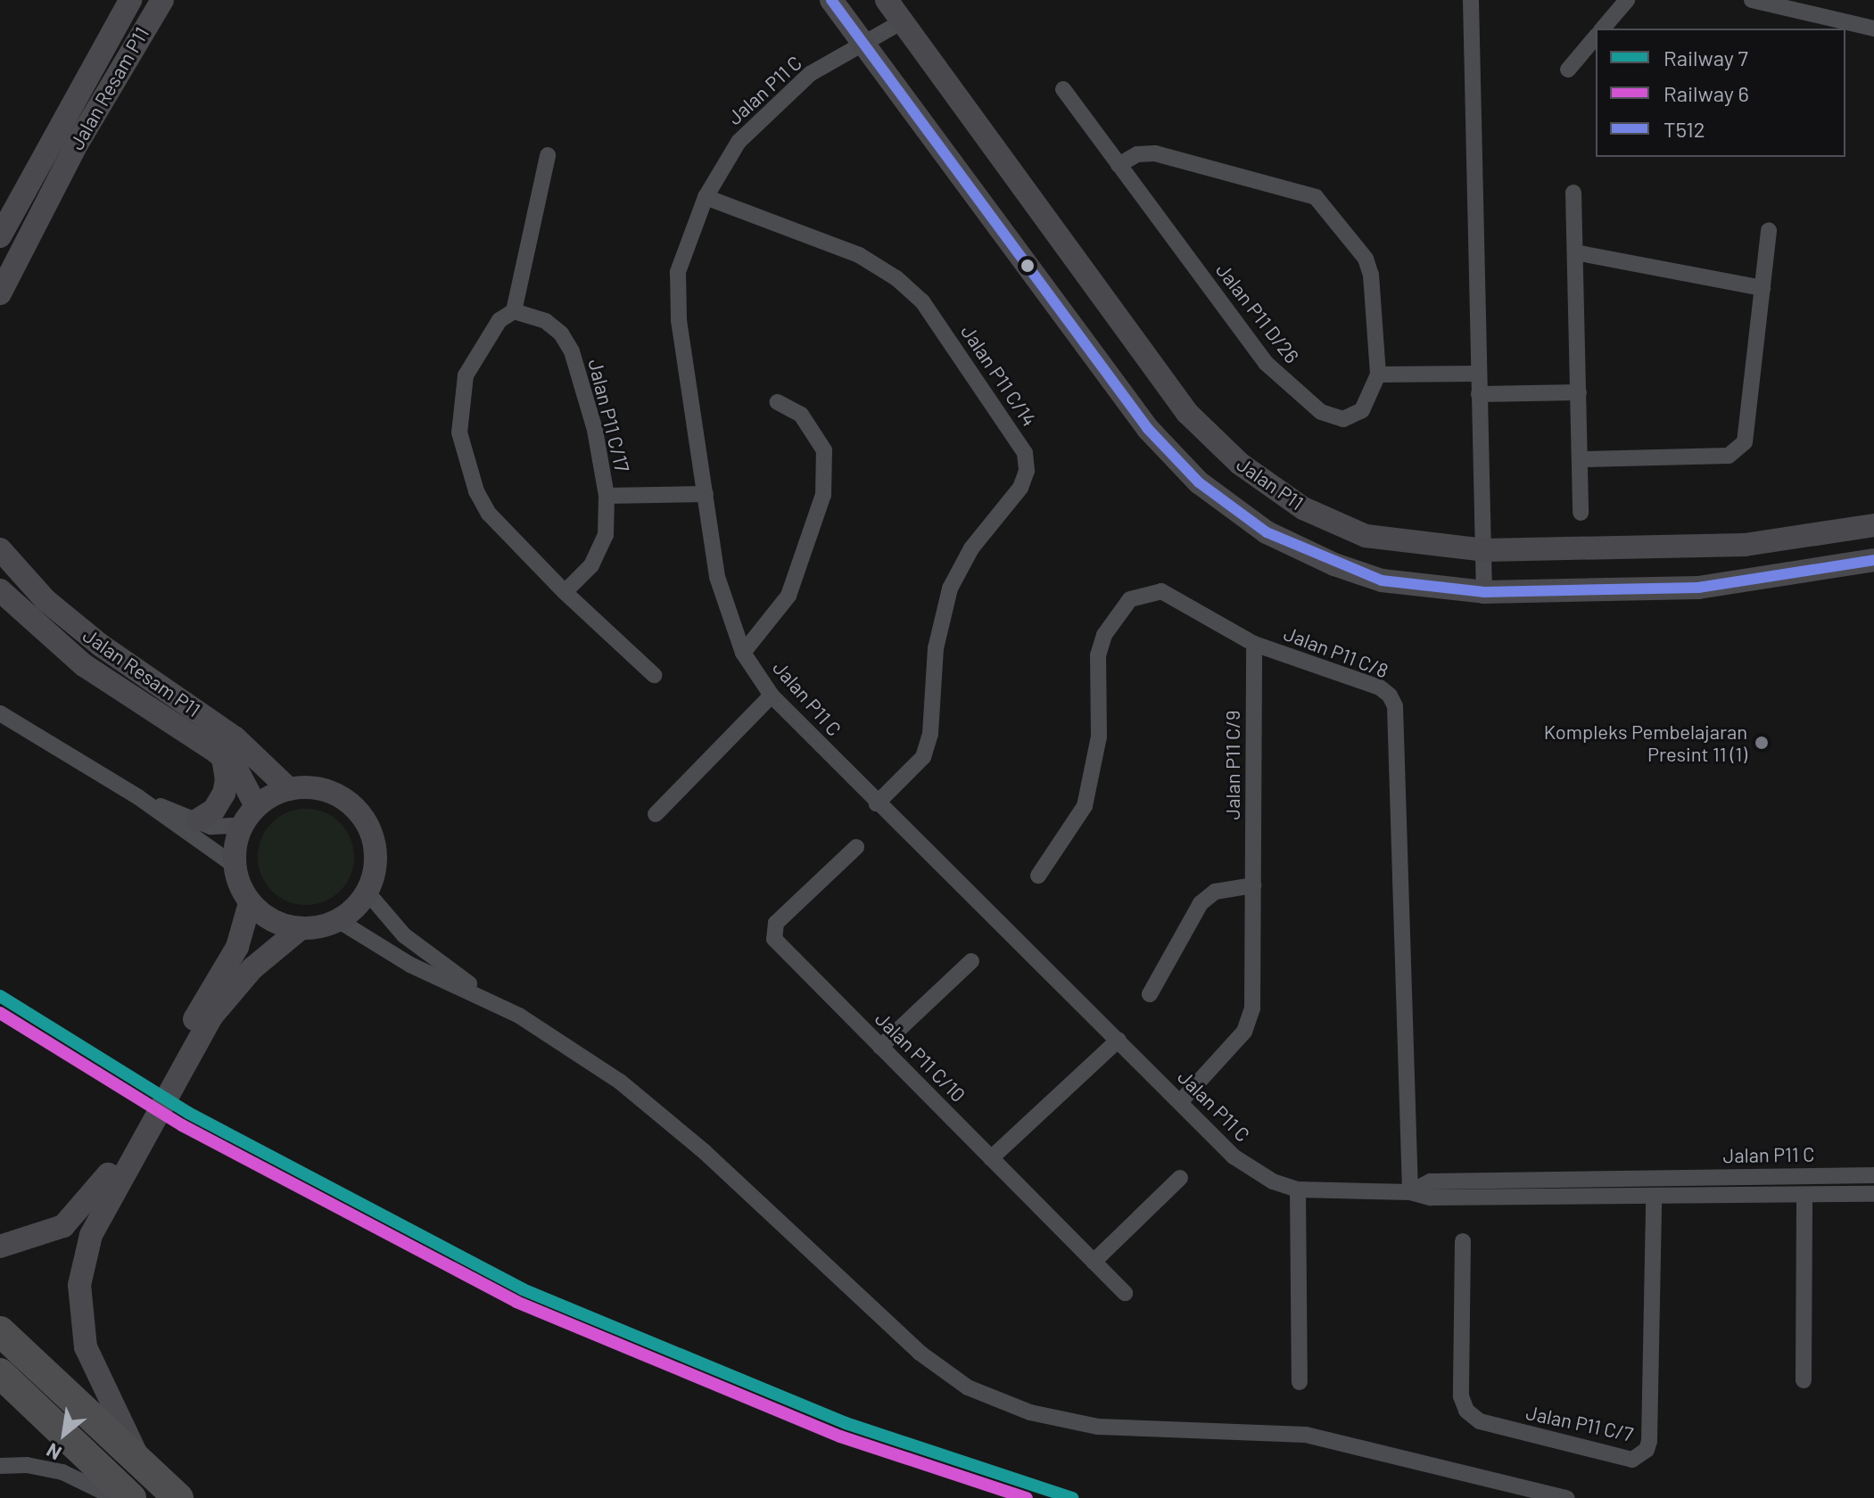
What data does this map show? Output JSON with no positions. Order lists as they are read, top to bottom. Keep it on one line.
{"streets":{"main road":["Jalan Resam P11","Jalan P11"],"street":["Jalan P11 C","Jalan P11 D/26","Jalan P11 C/14","Jalan P11 C/17","Jalan P11 C/8","Jalan P11 C/9","Jalan P11 C/10","Jalan P11 C/7"]},"crossings":[["Jalan P11 C","Jalan P11 C/14"],["Jalan P11 C","Jalan P11"],["Jalan P11 C","Jalan P11 C/8"],["Jalan P11 C","Jalan P11 C/9"],["Jalan P11 C","Jalan P11 C/7"],["Jalan P11 C/8","Jalan P11 C/9"]],"places":["Kompleks Pembelajaran Presint 11 (1)"],"lines":["transit line T512","rail line 7","rail line 6"],"legend":["Railway 7","Railway 6","T512"],"north":"bottom left"}
